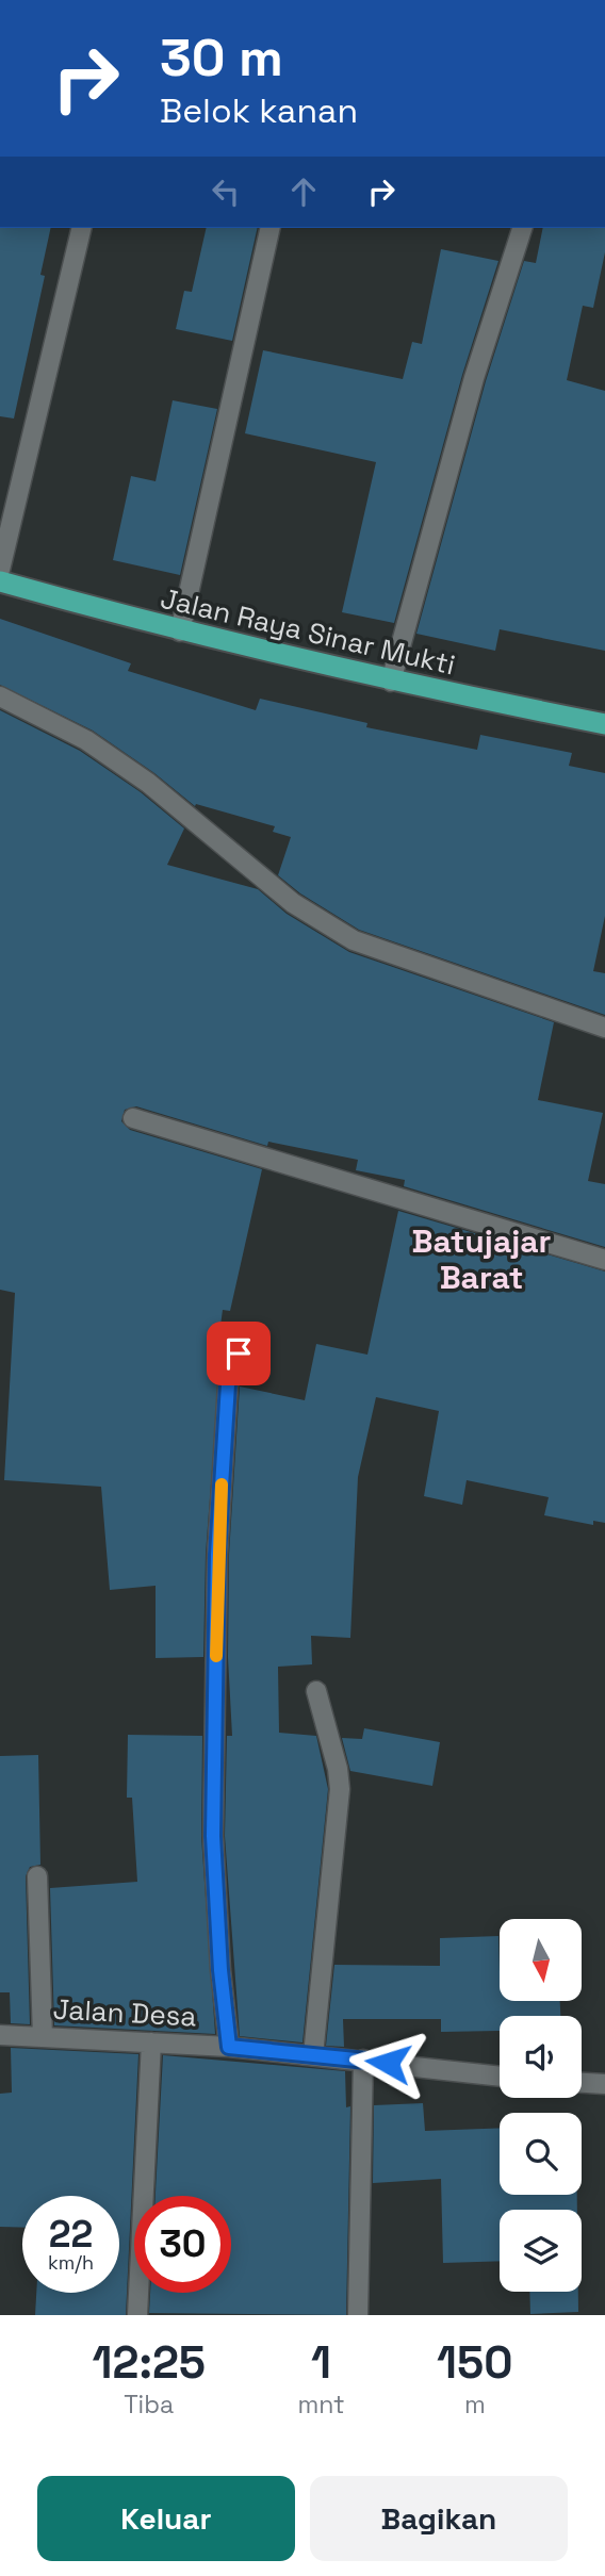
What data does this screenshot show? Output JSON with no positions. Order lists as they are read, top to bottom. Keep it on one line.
{"streets":{"highway":["Jalan Raya Sinar Mukti"],"street":["Jalan Desa"]},"districts":["Batujajar Barat"],"north":"bottom","page":{"turn":["30 m","Belok kanan"],"speed":"22 km/h","limit":"30","eta":["12:25","Tiba","1","mnt","150","m"],"buttons":["Keluar","Bagikan"]}}
